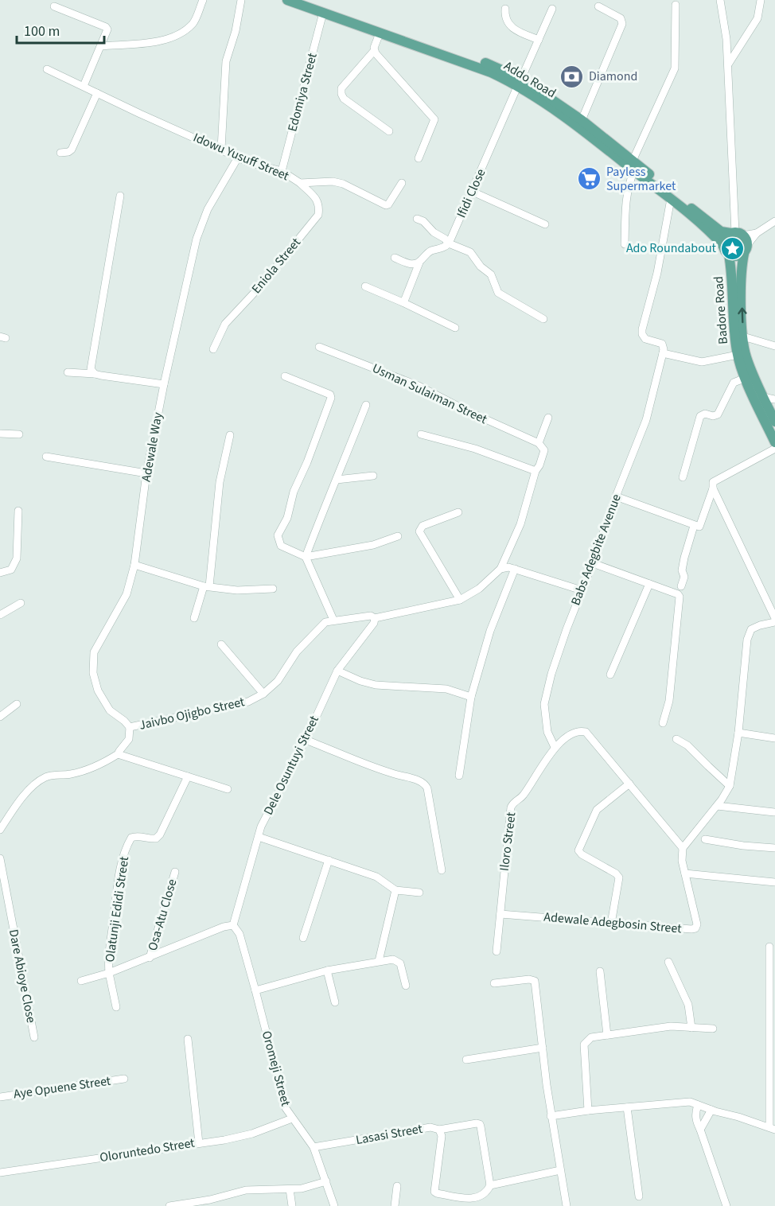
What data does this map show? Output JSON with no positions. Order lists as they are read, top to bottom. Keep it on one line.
{"streets":{"main road":["Addo Road","Badore Road"],"street":["Edomiya Street","Idowu Yusuff Street","Ifidi Close","Eniola Street","Usman Sulaiman Street","Adewale Way","Babs Adegbite Avenue","Jaivbo Ojigbo Street","Dele Osuntuyi Street","Iloro Street","Olatunji Edidi Street","Osa-Atu Close","Adewale Adegbosin Street","Dare Abioye Close","Oromeji Street","Aye Opuene Street","Lasasi Street","Oloruntedo Street"]},"crossings":[["Addo Road","Edomiya Street"],["Addo Road","Ifidi Close"],["Addo Road","Badore Road"],["Edomiya Street","Idowu Yusuff Street"],["Idowu Yusuff Street","Eniola Street"],["Idowu Yusuff Street","Adewale Way"],["Adewale Way","Jaivbo Ojigbo Street"],["Babs Adegbite Avenue","Iloro Street"],["Jaivbo Ojigbo Street","Dele Osuntuyi Street"],["Dele Osuntuyi Street","Olatunji Edidi Street"],["Dele Osuntuyi Street","Oromeji Street"],["Iloro Street","Adewale Adegbosin Street"],["Olatunji Edidi Street","Osa-Atu Close"],["Olatunji Edidi Street","Oromeji Street"],["Oromeji Street","Lasasi Street"],["Oromeji Street","Oloruntedo Street"]],"places":{"bank":["Diamond"],"supermarket":["Payless Supermarket"],"place":["Ado Roundabout"]},"scale_bar":"100 m"}
